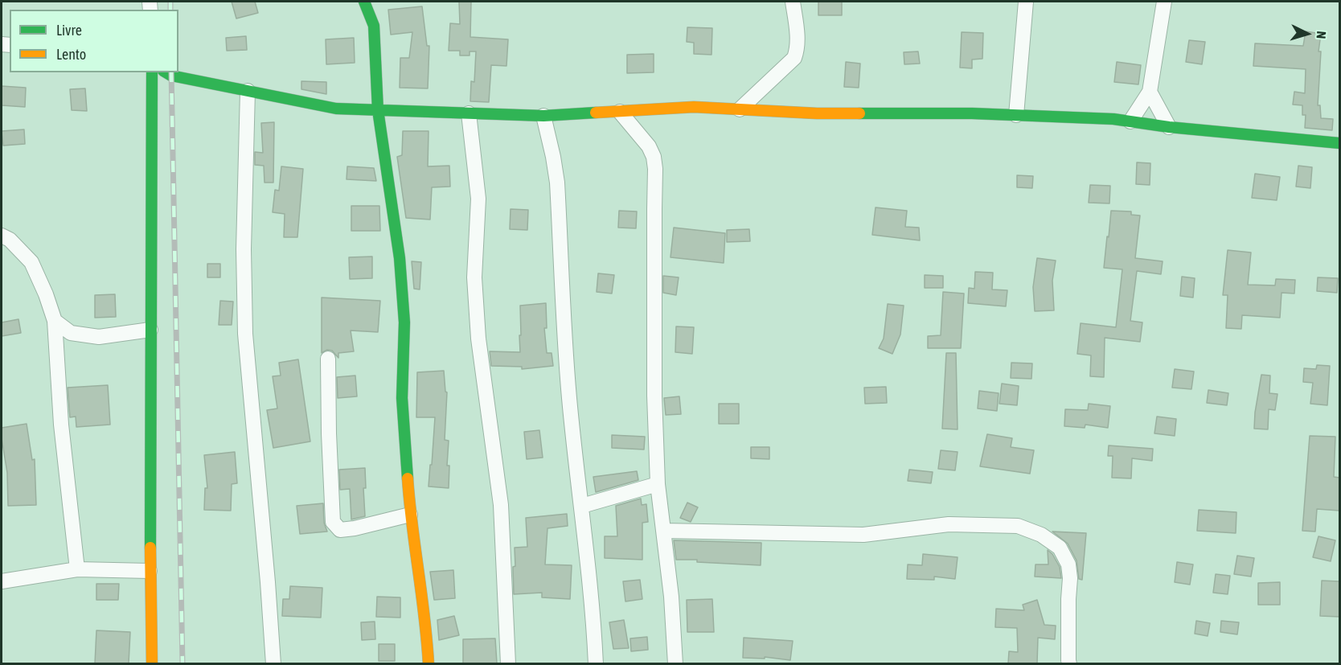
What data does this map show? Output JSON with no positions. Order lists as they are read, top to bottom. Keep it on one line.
{"legend":["Livre","Lento"],"north":"right"}
